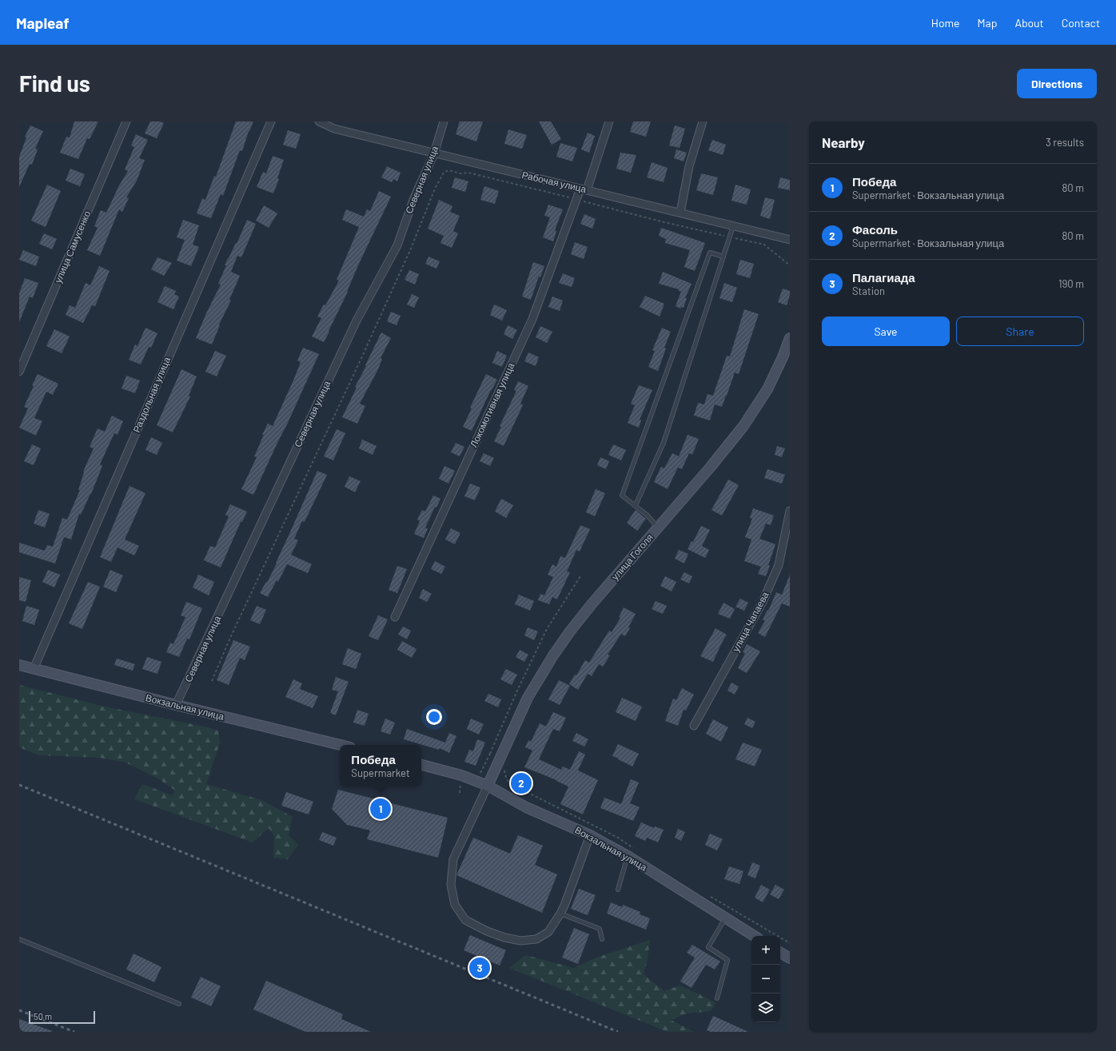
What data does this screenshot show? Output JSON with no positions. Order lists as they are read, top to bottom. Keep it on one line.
{"streets":{"main road":["улица Гоголя","Вокзальная улица"],"street":["Северная улица","Рабочая улица","улица Самусенко","Раздольная улица","Локомотивная улица","улица Чапаева"]},"crossings":[["Северная улица","Рабочая улица"],["Северная улица","Вокзальная улица"],["Рабочая улица","Локомотивная улица"],["Раздольная улица","Вокзальная улица"],["улица Гоголя","Вокзальная улица"]],"scale_bar":"50 m","page":{"header":"Mapleaf","nav":["Home","Map","About","Contact"],"buttons":["Directions",["Save","Share"]],"title":"Find us","heading":["Nearby","3 results"],"list":[{"mark":"1","name":"Победа","note":"Supermarket · Вокзальная улица","value":"80 m"},{"mark":"2","name":"Фасоль","note":"Supermarket · Вокзальная улица","value":"80 m"},{"mark":"3","name":"Палагиада","note":"Station","value":"190 m"}],"popup":["Победа","Supermarket"],"pins":["2","1","3"],"map_buttons":["+","−"],"scale":"50 m"}}
